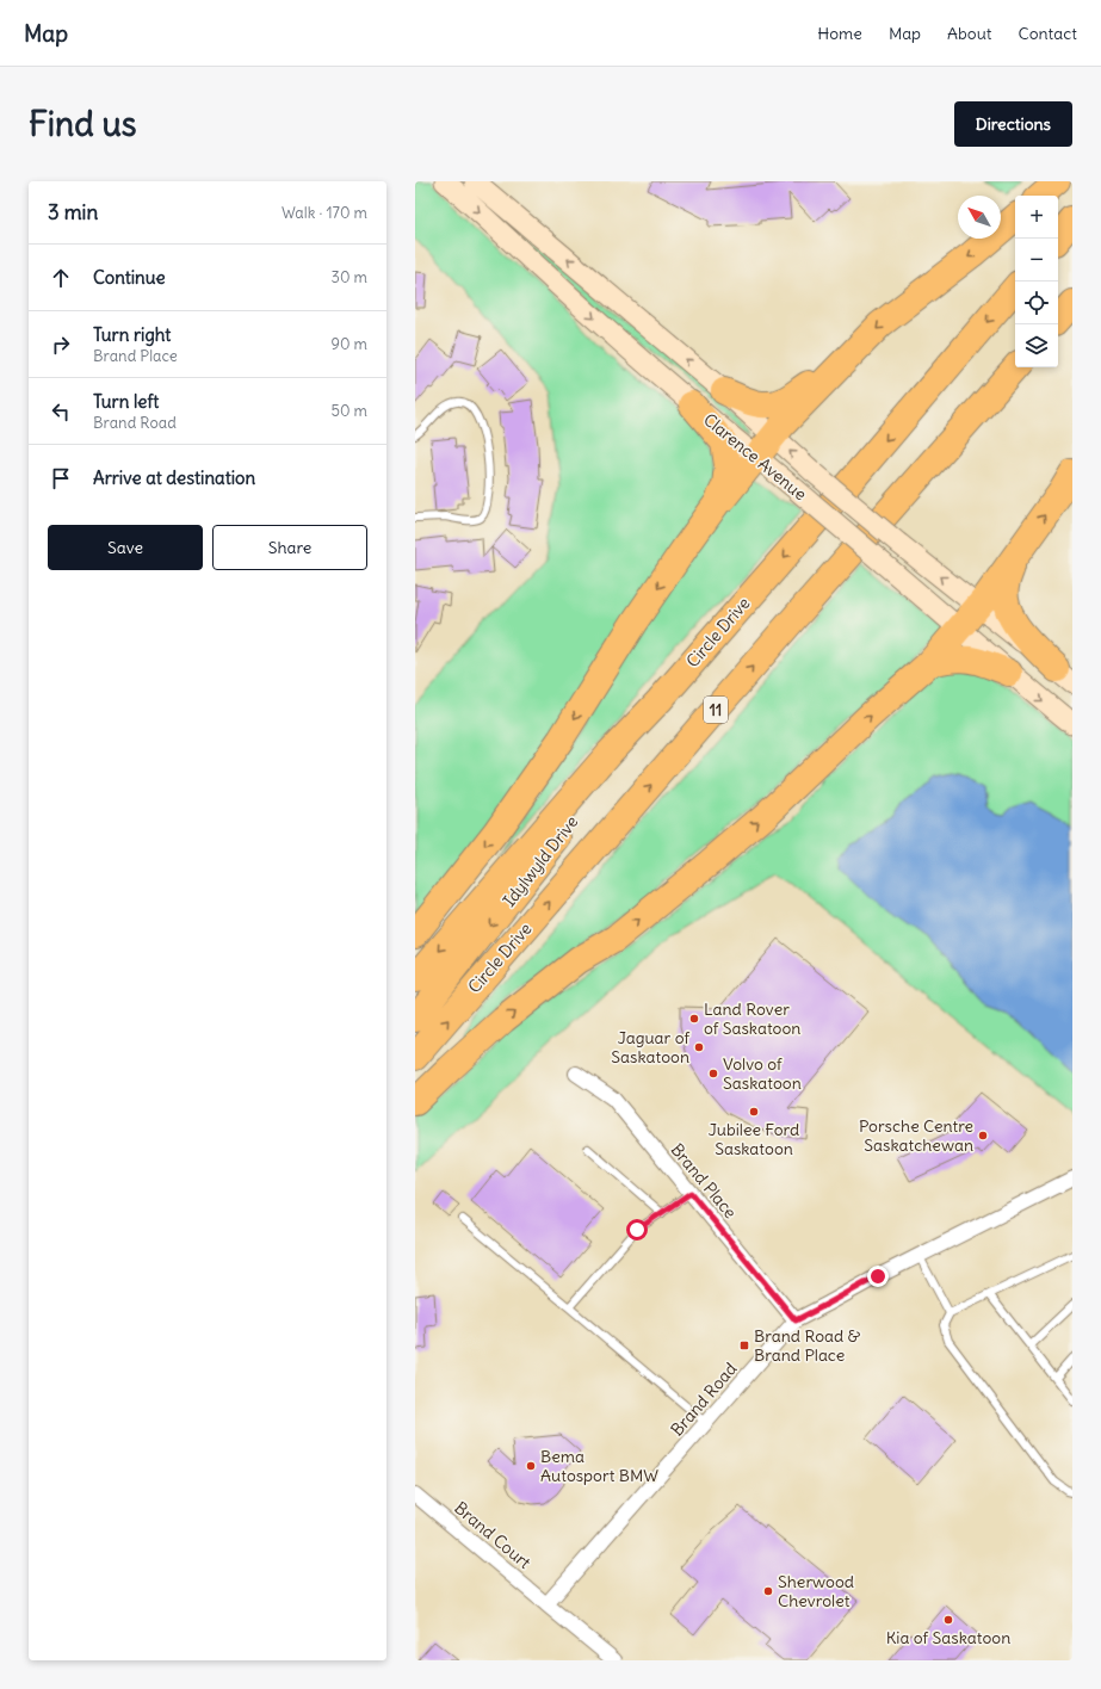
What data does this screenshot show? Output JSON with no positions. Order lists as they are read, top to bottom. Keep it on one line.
{"streets":{"highway":["Circle Drive","11","Idylwyld Drive"],"main road":["Clarence Avenue"],"street":["Brand Place","Brand Road","Brand Court"]},"crossings":[["Circle Drive","Idylwyld Drive"],["Brand Place","Brand Road"],["Brand Road","Brand Court"]],"places":{"other":["Land Rover of Saskatoon","Jaguar of Saskatoon","Volvo of Saskatoon","Jubilee Ford Saskatoon","Porsche Centre Saskatchewan","Bema Autosport BMW","Sherwood Chevrolet","Kia of Saskatoon"],"transit":["Brand Road & Brand Place"]},"north":"top left","page":{"header":"Map","nav":["Home","Map","About","Contact"],"buttons":["Directions",["Save","Share"]],"title":"Find us","heading":["3 min","Walk · 170 m"],"map_buttons":["+","−"],"list":[["Continue","30 m"],["Turn right","Brand Place","90 m"],["Turn left","Brand Road","50 m"],"Arrive at destination"]}}
